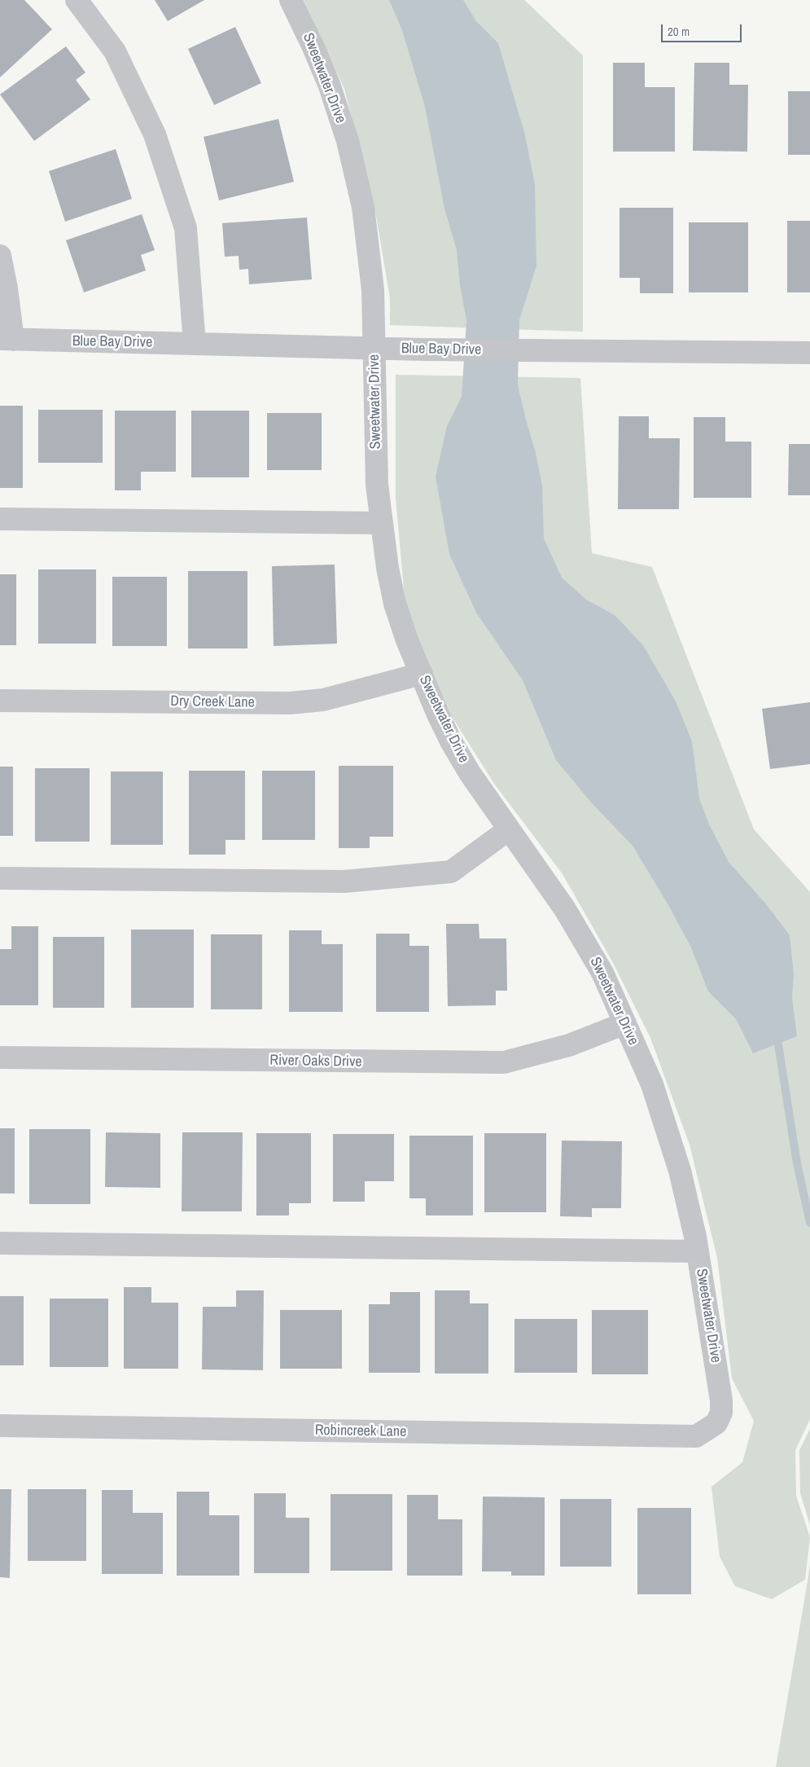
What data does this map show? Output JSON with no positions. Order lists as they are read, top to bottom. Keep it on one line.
{"streets":{"street":["Sweetwater Drive","Blue Bay Drive","Dry Creek Lane","River Oaks Drive","Robincreek Lane"]},"crossings":[["Sweetwater Drive","Blue Bay Drive"],["Sweetwater Drive","Dry Creek Lane"],["Sweetwater Drive","River Oaks Drive"],["Sweetwater Drive","Robincreek Lane"]],"scale_bar":"20 m"}
